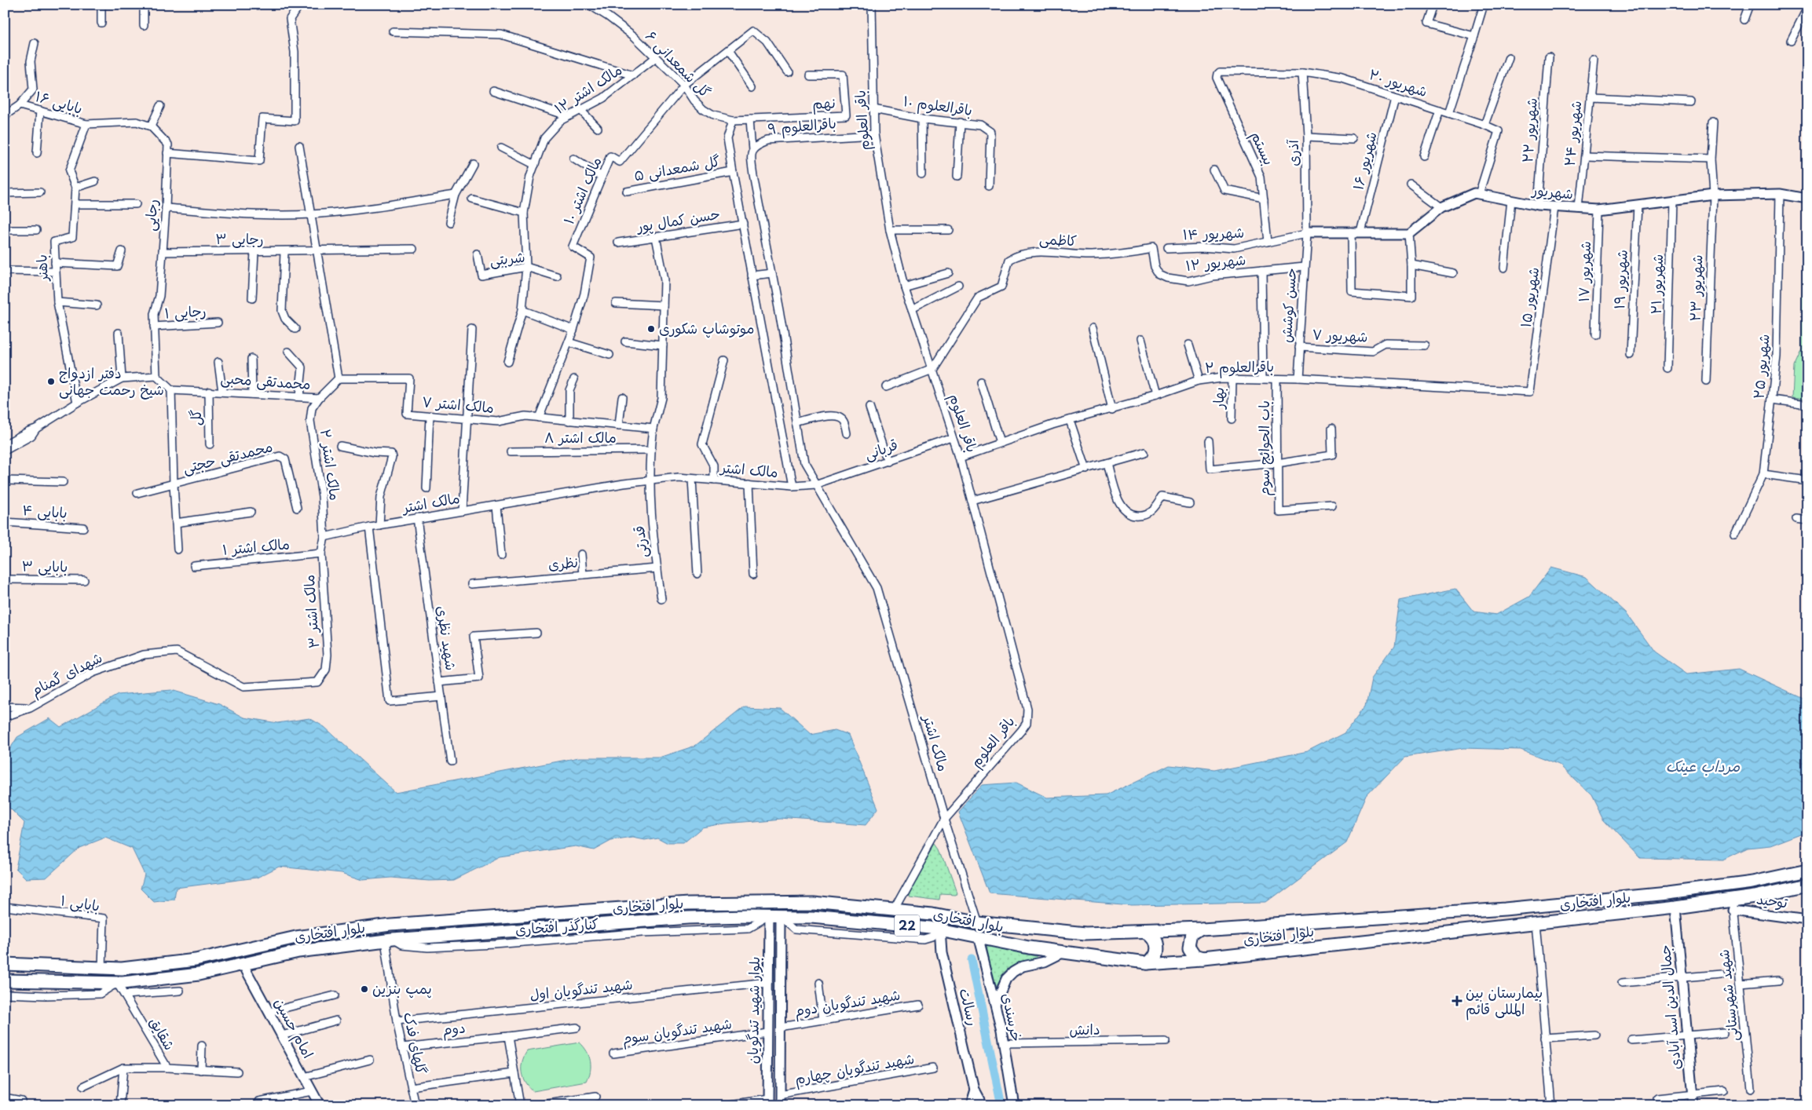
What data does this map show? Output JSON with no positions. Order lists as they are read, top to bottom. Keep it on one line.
{"streets":{"highway":["بلوار افتخاری","22"],"street":["گل شمعدانی ۶","شهریور ۲۰","مالک اشتر ۱۲","بابایی ۱۶","نهم","باقرالعلوم ۱۰","باقر العلوم","باقرالعلوم ۹","شهریور ۲۲","شهریور ۲۴","بیستم","آذری","شهریور ۱۶","گل شمعدانی ۵","مالک اشتر ۱۰","شهریور","رجایی","حسن کمال پور","شهریور ۱۴","رجایی ۳","کاظمی","شربتی","شهریور ۱۲","باهنر","شهریور ۱۷","شهریور ۱۹","شهریور ۲۱","شهریور ۲۳","شهریور ۱۵","حسن کوشش","رجایی ۱","شهریور ۷","شهریور ۲۵","باقرالعلوم ۲","محمدتقی محبی","بهار","مالک اشتر ۷","گل","مالک اشتر ۸","باب الحوائج سوم","قربانی","محمدتقی حجتی","مالک اشتر ۲","مالک اشتر","بابایی ۴","قدرتی","مالک اشتر ۱","نظری","بابایی ۳","مالک اشتر ۳","شهید نظری","شهدای گمنام","توحید","بابایی ۱","شهید تندگویان اول","شهید شهرستانی","شهید تندگویان دوم","رسالت","جمال الدین اسد آبادی","بلوار شهید تندگویان","خرسندی","امام حسین","دوم","دانش","شهید تندگویان سوم","شقایق","گلهای فدک","شهید تندگویان چهارم"]},"crossings":[["گل شمعدانی ۶","مالک اشتر ۱۲"],["گل شمعدانی ۶","نهم"],["گل شمعدانی ۶","مالک اشتر ۱۰"],["شهریور ۲۰","بیستم"],["شهریور ۲۰","آذری"],["شهریور ۲۰","شهریور ۱۶"],["شهریور ۲۰","شهریور"],["مالک اشتر ۱۲","شربتی"],["بابایی ۱۶","باهنر"],["باقرالعلوم ۱۰","باقر العلوم"],["باقر العلوم","باقرالعلوم ۹"],["باقر العلوم","کاظمی"],["باقر العلوم","باقرالعلوم ۲"],["باقر العلوم","قربانی"],["باقر العلوم","مالک اشتر"],["باقر العلوم","بلوار افتخاری"],["شهریور ۲۲","شهریور"],["شهریور ۲۴","شهریور"],["بیستم","شهریور ۱۴"],["آذری","شهریور ۱۴"],["آذری","حسن کوشش"],["مالک اشتر ۱۰","مالک اشتر ۷"],["شهریور","شهریور ۱۷"],["شهریور","شهریور ۱۹"],["شهریور","شهریور ۲۱"],["شهریور","شهریور ۲۳"],["شهریور","شهریور ۱۵"],["شهریور","شهریور ۲۵"],["رجایی","رجایی ۳"],["رجایی","رجایی ۱"],["شهریور ۱۴","حسن کوشش"],["کاظمی","شهریور ۱۲"],["شهریور ۱۲","حسن کوشش"],["شهریور ۱۵","باقرالعلوم ۲"],["حسن کوشش","شهریور ۷"],["حسن کوشش","باقرالعلوم ۲"],["باقرالعلوم ۲","بهار"],["باقرالعلوم ۲","باب الحوائج سوم"],["محمدتقی محبی","مالک اشتر ۷"],["محمدتقی محبی","گل"],["محمدتقی محبی","محمدتقی حجتی"],["محمدتقی محبی","مالک اشتر ۲"],["قربانی","مالک اشتر"],["مالک اشتر ۲","مالک اشتر"],["مالک اشتر ۲","مالک اشتر ۳"],["مالک اشتر","قدرتی"],["مالک اشتر","مالک اشتر ۳"],["مالک اشتر","شهید نظری"],["قدرتی","نظری"],["مالک اشتر ۱","مالک اشتر ۳"],["مالک اشتر ۳","شهدای گمنام"],["بلوار افتخاری","توحید"],["بلوار افتخاری","بابایی ۱"],["بلوار افتخاری","شهید شهرستانی"],["بلوار افتخاری","رسالت"],["بلوار افتخاری","جمال الدین اسد آبادی"],["بلوار افتخاری","بلوار شهید تندگویان"],["بلوار افتخاری","خرسندی"],["بلوار افتخاری","امام حسین"],["بلوار افتخاری","شقایق"],["بلوار افتخاری","گلهای فدک"],["توحید","شهید شهرستانی"],["شهید تندگویان اول","بلوار شهید تندگویان"],["شهید تندگویان اول","گلهای فدک"],["شهید تندگویان دوم","بلوار شهید تندگویان"],["بلوار شهید تندگویان","شهید تندگویان سوم"],["بلوار شهید تندگویان","شهید تندگویان چهارم"],["خرسندی","دانش"],["دوم","گلهای فدک"]],"water":["مرداب عینک"],"places":{"other":["موتوشاپ شکوری","دفتر ازدواج شیخ رحمت جهانی","پمپ بنزین"],"health":["بیمارستان بین المللی قائم"]}}
